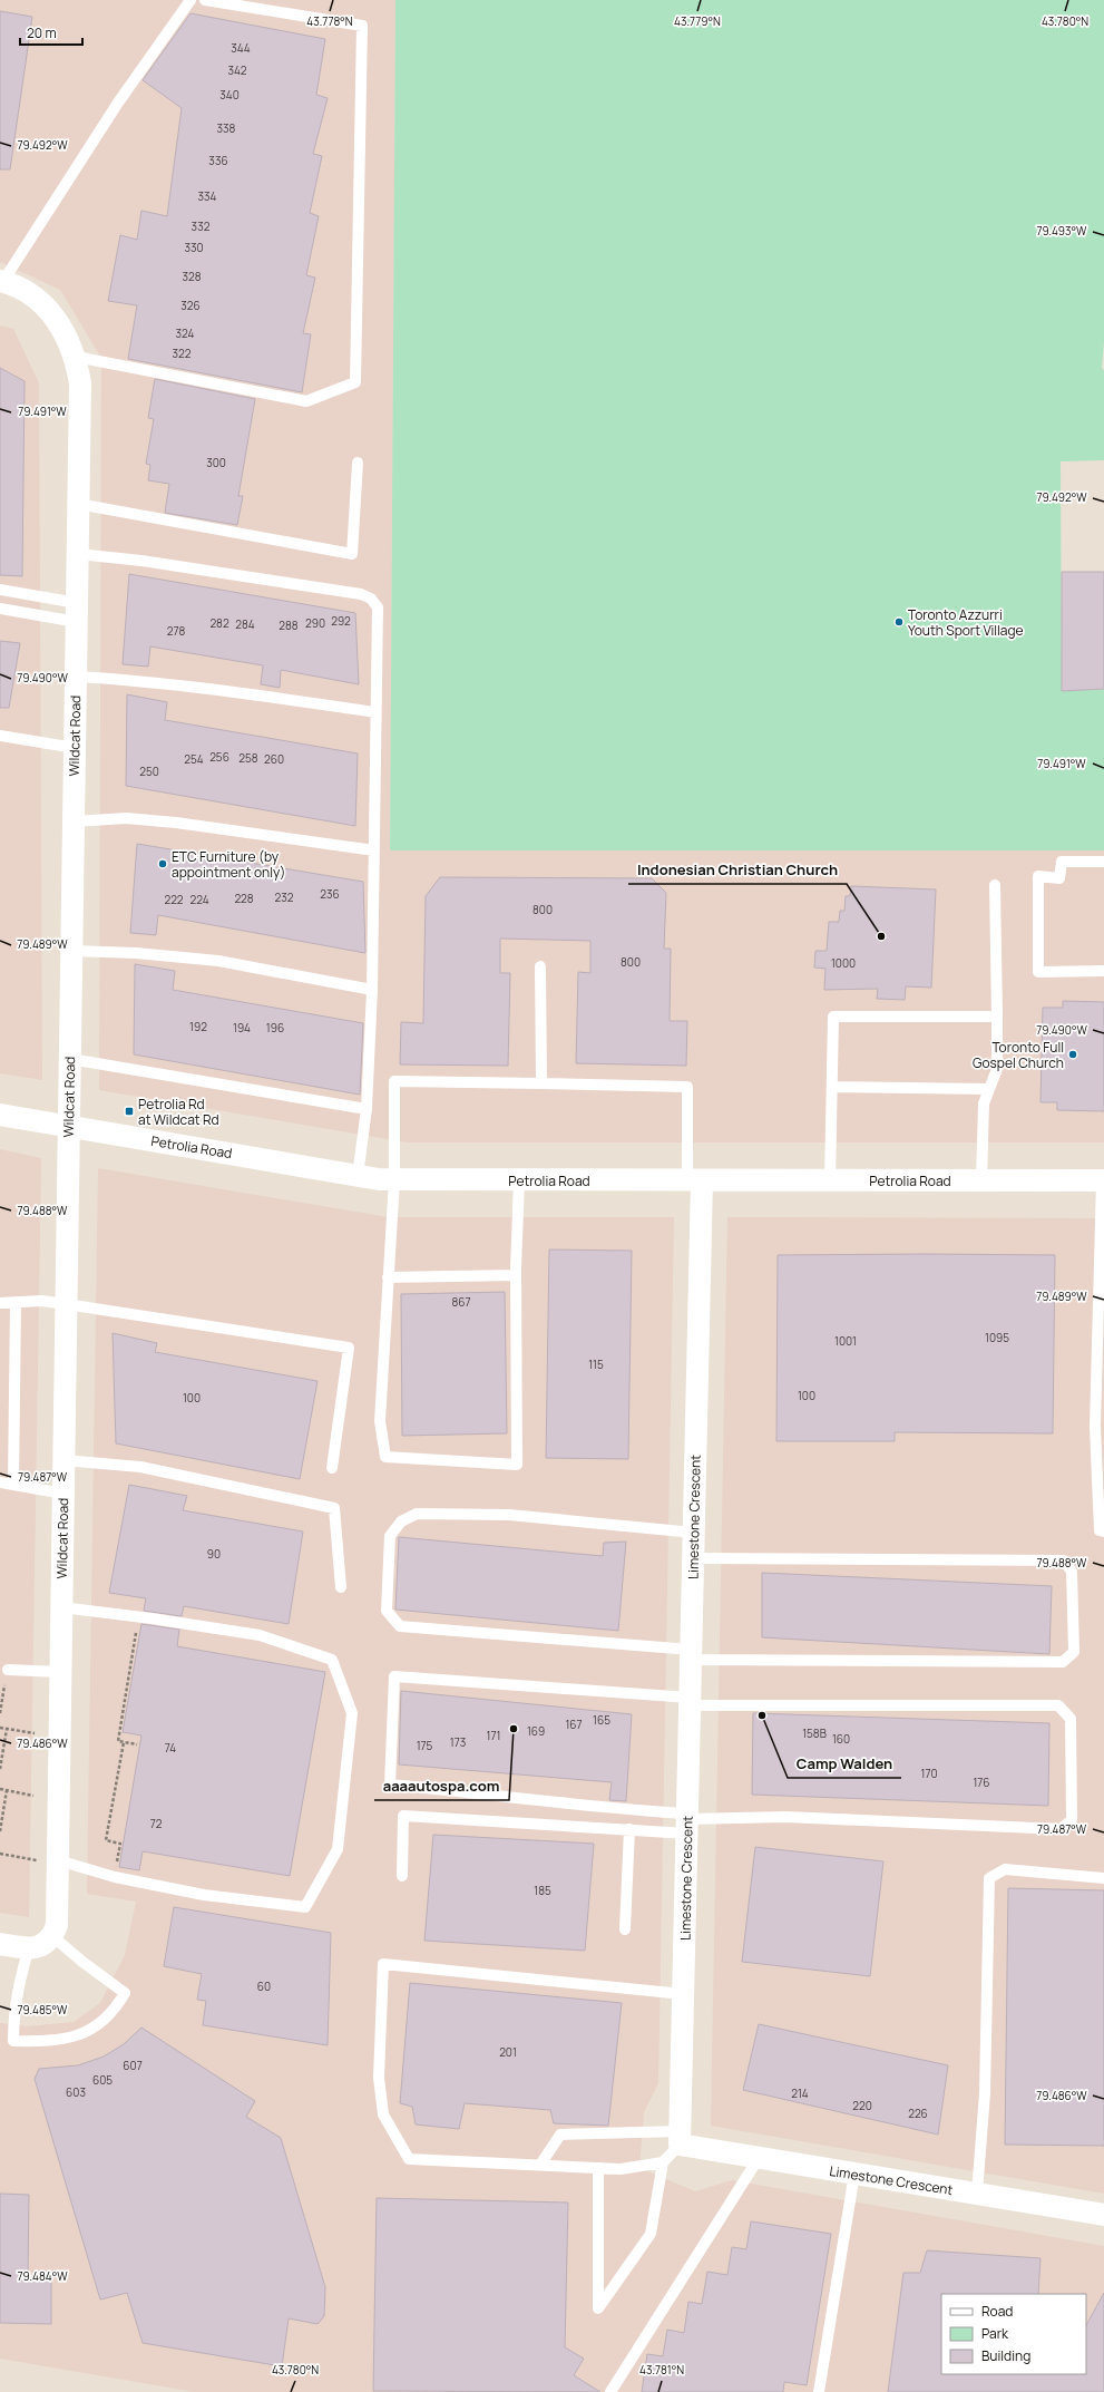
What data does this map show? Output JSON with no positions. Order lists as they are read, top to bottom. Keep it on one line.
{"streets":{"street":["Wildcat Road","Petrolia Road","Limestone Crescent"]},"crossings":[["Wildcat Road","Petrolia Road"],["Petrolia Road","Limestone Crescent"]],"places":{"other":["Toronto Azzurri Youth Sport Village","ETC Furniture (by appointment only)","Indonesian Christian Church","Toronto Full Gospel Church","Camp Walden","aaaautospa.com"],"transit":["Petrolia Rd at Wildcat Rd"]},"house_numbers":["344","342","340","338","336","334","332","330","328","326","324","322","300","292","282","290","284","288","278","256","258","254","260","250","236","232","228","222","224","800","800","1000","192","194","196","867","1095","1001","115","100","100","90","165","167","169","158B","171","160","173","175","74","170","176","72","185","60","201","607","605","603","214","220","226"],"legend":["Road","Park","Building"],"scale_bar":"20 m","coordinates":["43.778°N","43.779°N","43.780°N","79.492°W","79.493°W","79.491°W","79.490°W","79.489°W","79.488°W","79.487°W","79.486°W","79.485°W","79.484°W","43.781°N"]}
